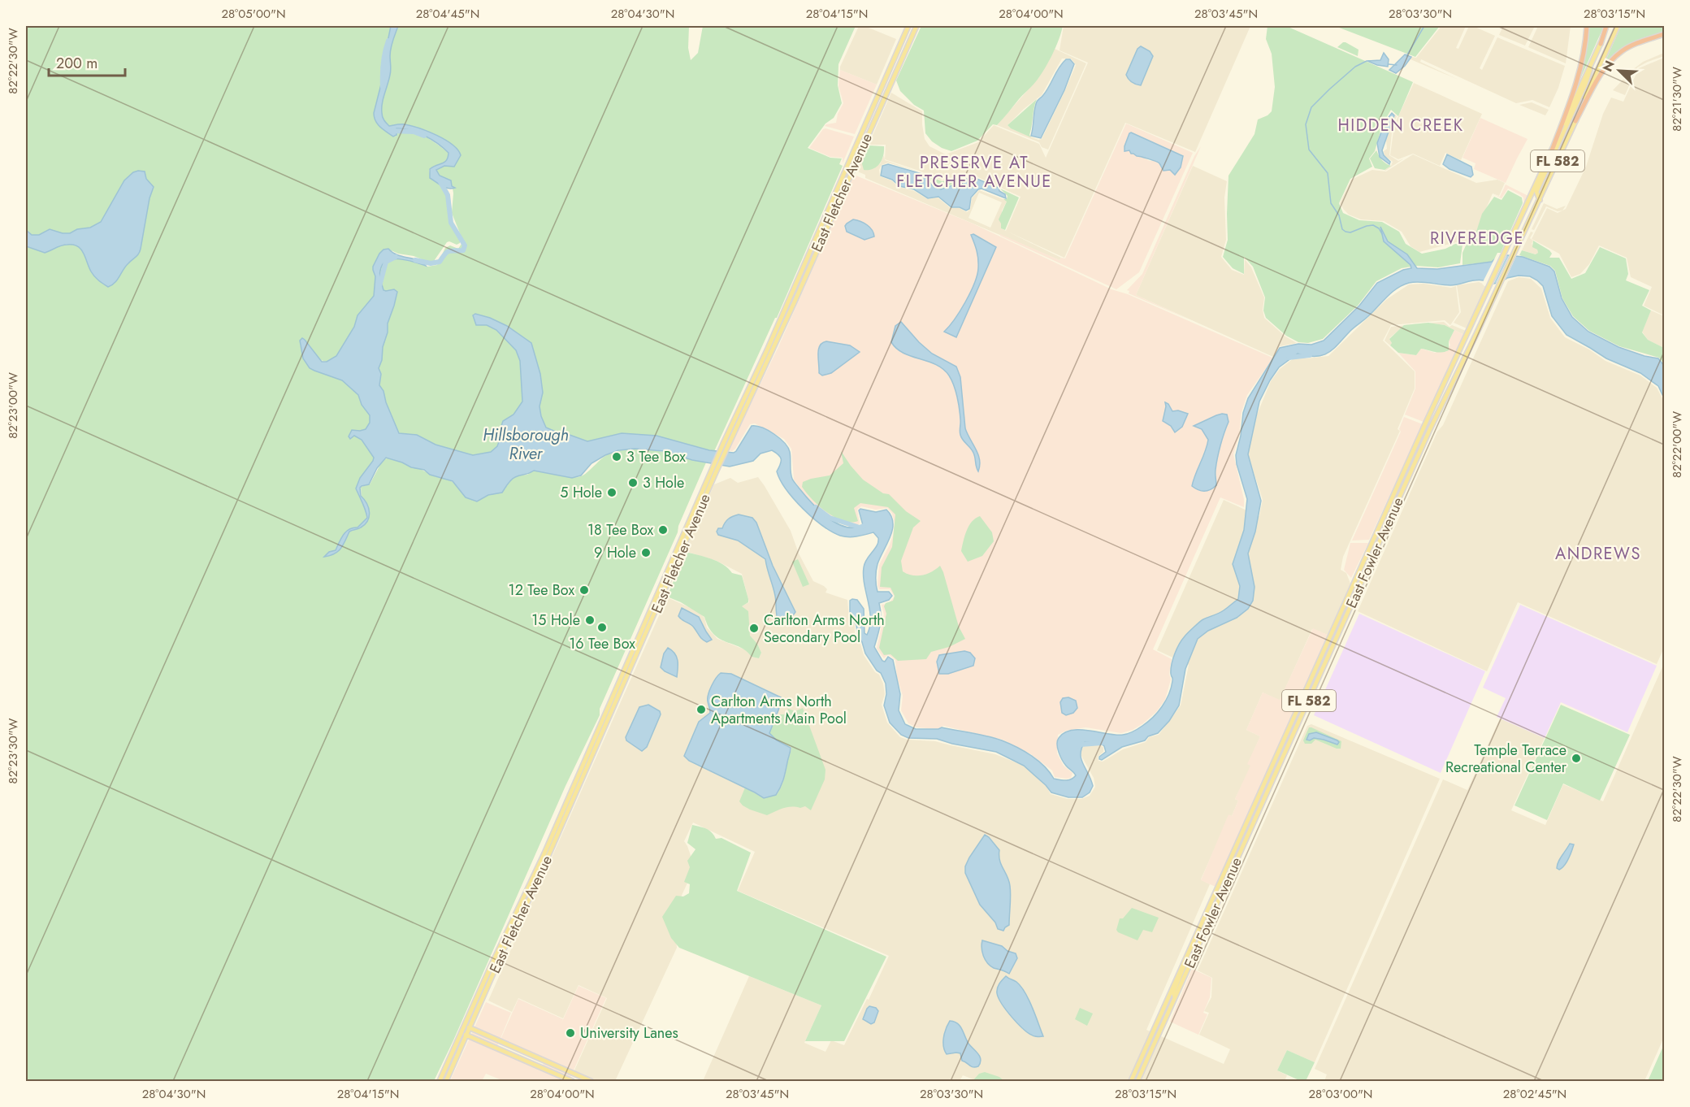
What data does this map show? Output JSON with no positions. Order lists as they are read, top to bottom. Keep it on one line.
{"streets":{"main road":["FL 582","East Fletcher Avenue","East Fowler Avenue"]},"districts":["HIDDEN CREEK","PRESERVE AT FLETCHER AVENUE","RIVEREDGE","ANDREWS"],"water":["Hillsborough River"],"places":["3 Tee Box","3 Hole","5 Hole","18 Tee Box","9 Hole","12 Tee Box","15 Hole","16 Tee Box","Carlton Arms North Secondary Pool","Carlton Arms North Apartments Main Pool","Temple Terrace Recreational Center","University Lanes"],"scale_bar":"200 m","north":"top left","coordinates":["28°05'00\"N","28°04'45\"N","28°04'30\"N","28°04'15\"N","28°04'00\"N","28°03'45\"N","28°03'30\"N","28°03'15\"N","82°22'30\"W","82°21'30\"W","82°23'00\"W","82°22'00\"W","82°23'30\"W","28°03'00\"N","28°02'45\"N"]}
